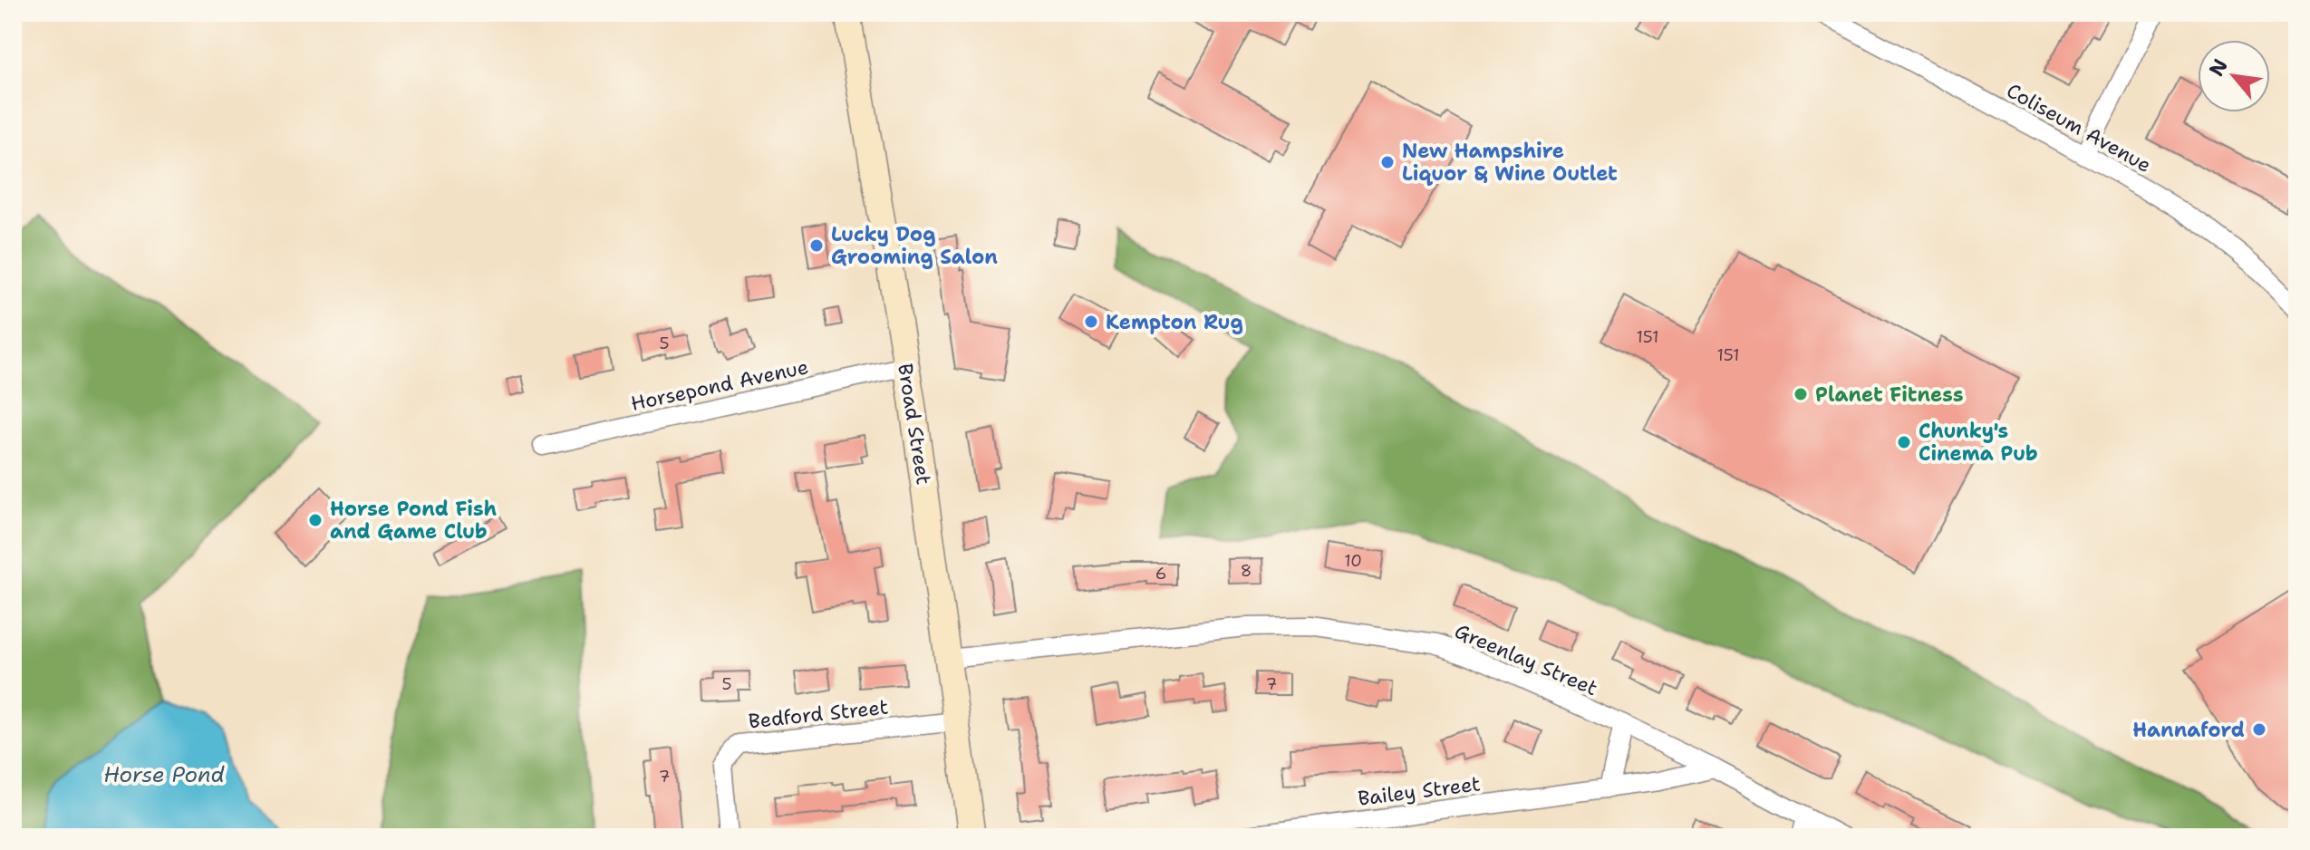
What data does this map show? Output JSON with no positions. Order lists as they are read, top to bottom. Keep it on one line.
{"streets":{"main road":["Broad Street"],"street":["Coliseum Avenue","Horsepond Avenue","Greenlay Street","Bedford Street","Bailey Street"]},"crossings":[["Horsepond Avenue","Broad Street"],["Broad Street","Greenlay Street"],["Broad Street","Bedford Street"],["Greenlay Street","Bailey Street"]],"water":["Horse Pond"],"places":["New Hampshire Liquor & Wine Outlet","Lucky Dog Grooming Salon","Kempton Rug","Planet Fitness","Chunky's Cinema Pub","Horse Pond Fish and Game Club","Hannaford"],"house_numbers":["151","5","151","10","8","6","5","7","7"],"north":"top left"}
